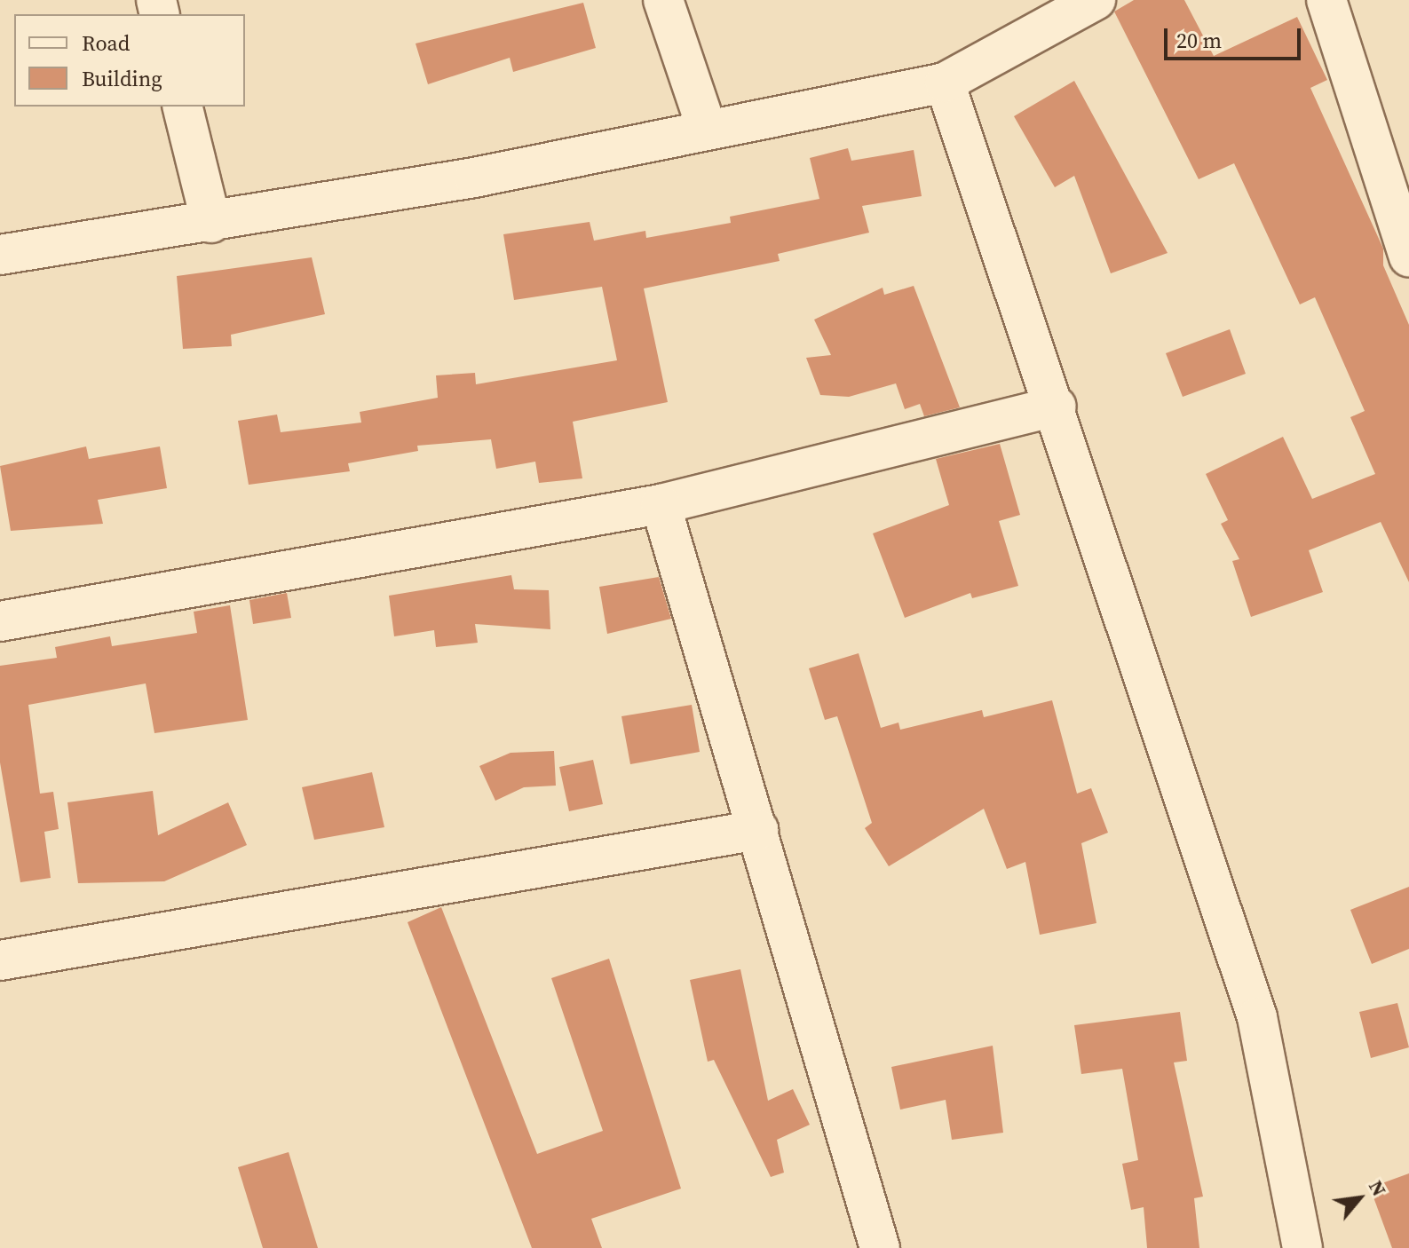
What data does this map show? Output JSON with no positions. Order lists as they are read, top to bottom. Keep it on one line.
{"legend":["Road","Building"],"scale_bar":"20 m","north":"top right"}
